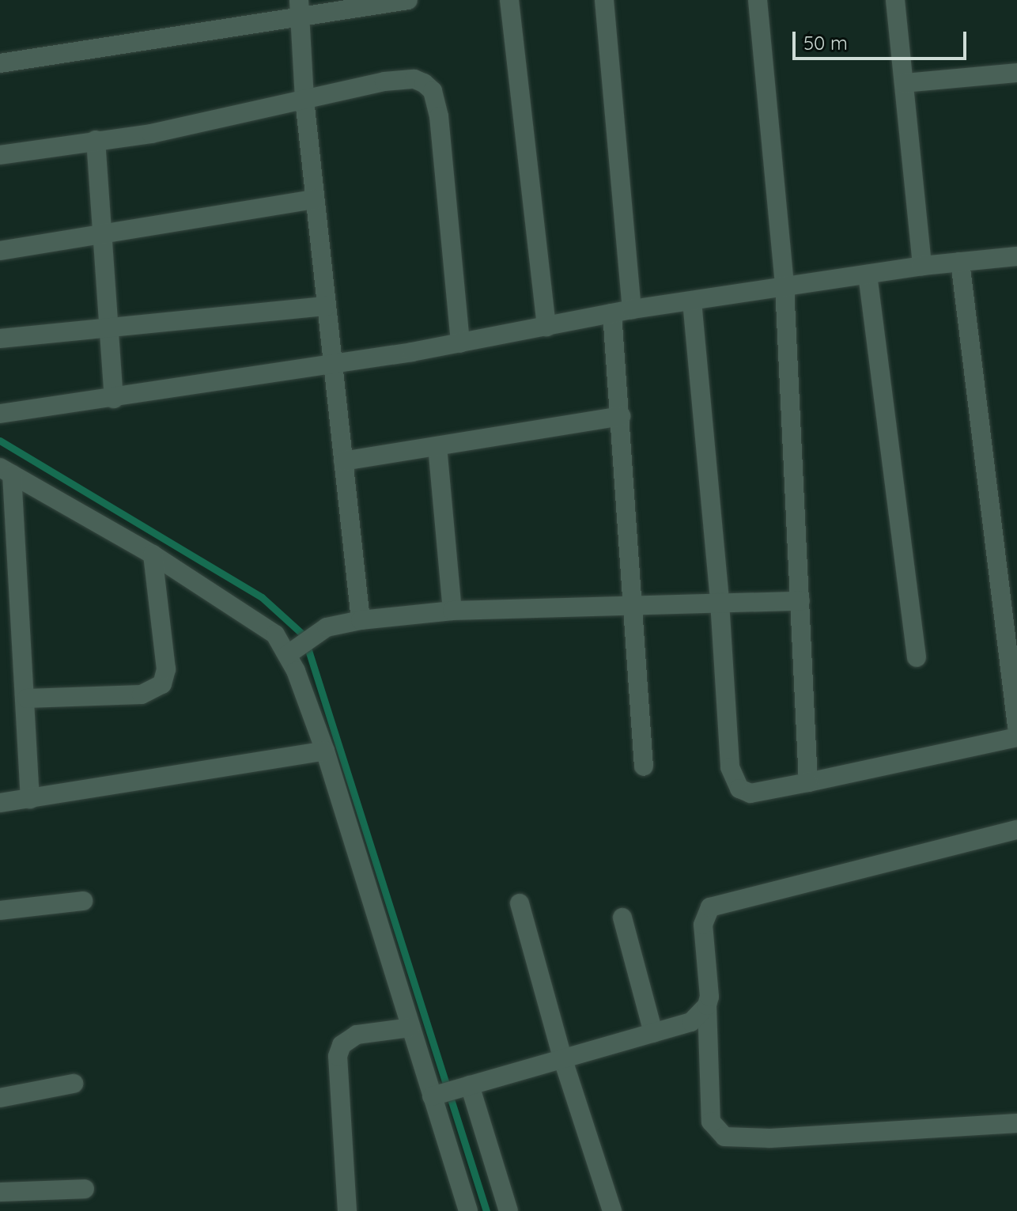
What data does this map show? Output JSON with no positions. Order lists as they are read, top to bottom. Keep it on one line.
{"scale_bar":"50 m"}
